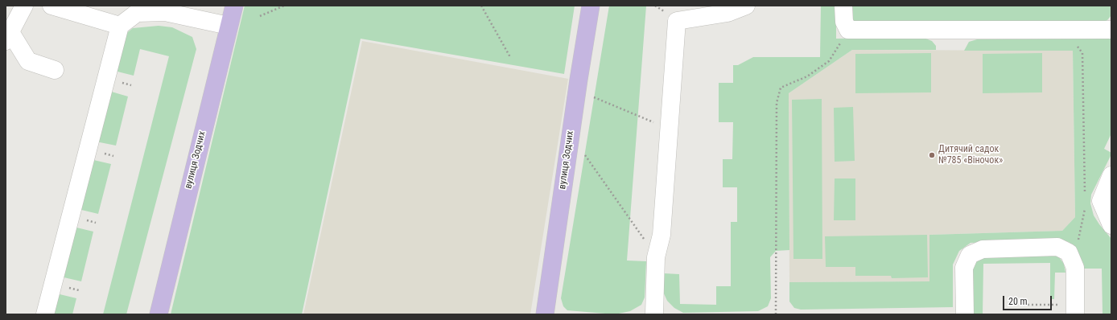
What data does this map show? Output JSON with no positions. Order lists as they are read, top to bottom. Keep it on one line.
{"streets":{"main road":["вулиця Зодчих"]},"places":["Дитячий садок №785 «Віночок»"],"scale_bar":"20 m"}
